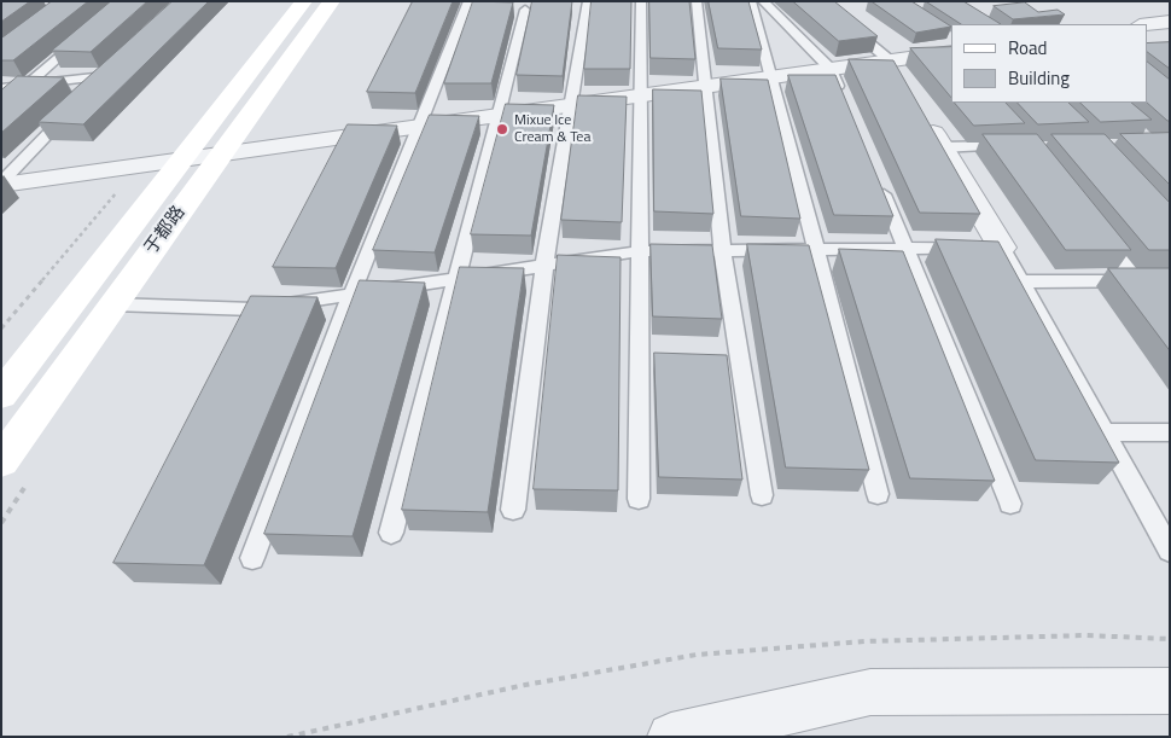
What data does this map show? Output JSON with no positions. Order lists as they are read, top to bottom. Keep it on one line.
{"streets":{"main road":["于都路"]},"places":["Mixue Ice Cream & Tea"],"legend":["Road","Building"]}
